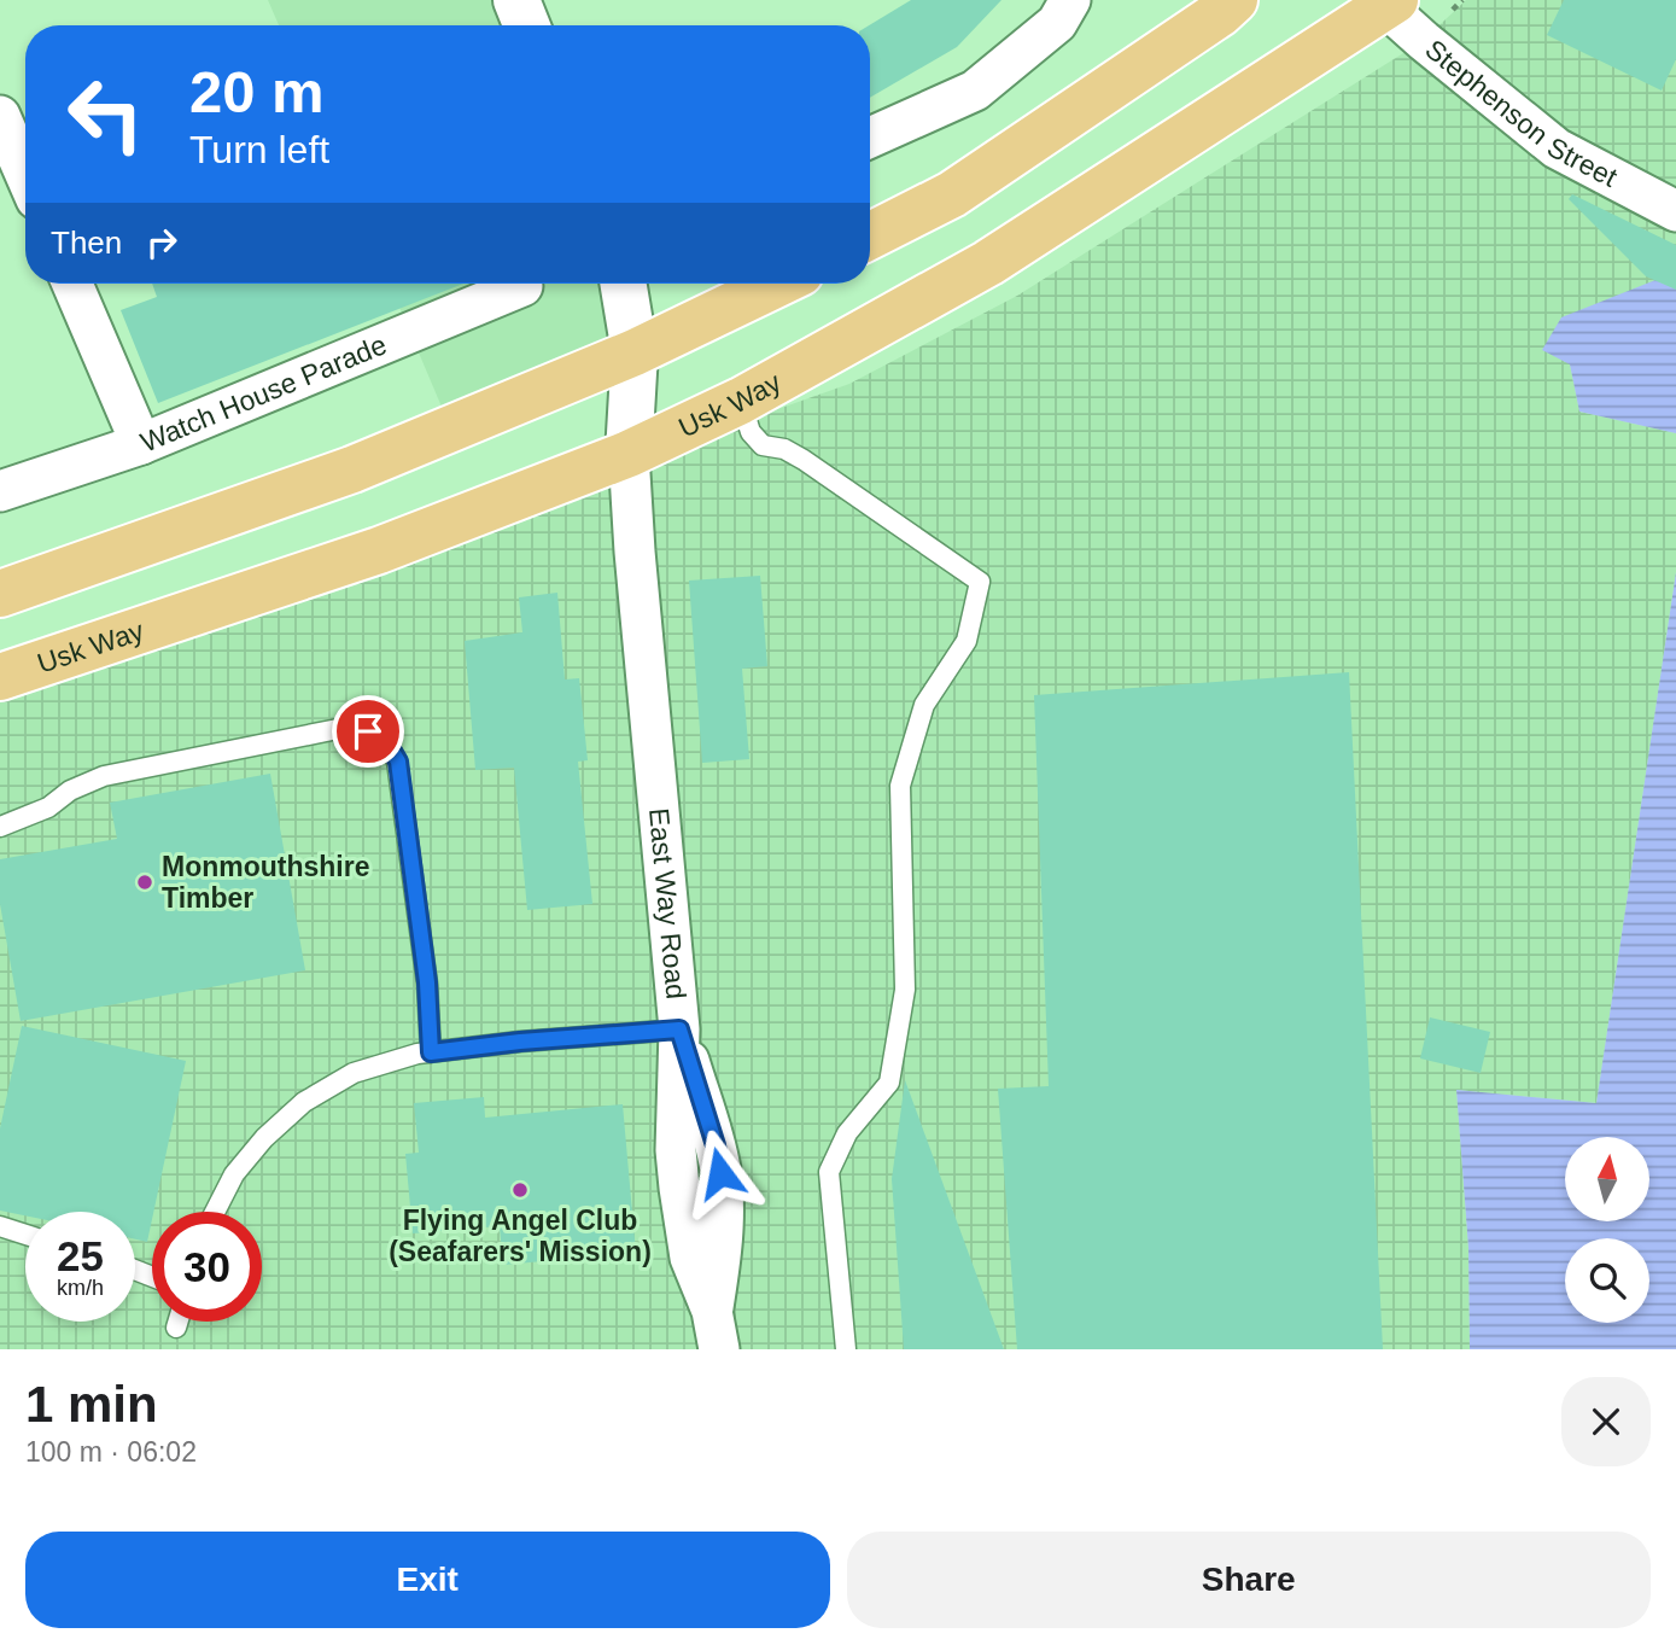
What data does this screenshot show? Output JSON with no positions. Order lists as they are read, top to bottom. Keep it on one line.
{"streets":{"main road":["Usk Way"],"street":["Stephenson Street","Watch House Parade","East Way Road"]},"crossings":[["Stephenson Street","Usk Way"],["Usk Way","East Way Road"]],"places":["Monmouthshire Timber","Flying Angel Club (Seafarers' Mission)"],"north":"top","page":{"turn":["20 m","Turn left"],"then":"Then","speed":"25 km/h","limit":"30","heading":["1 min","100 m · 06:02"],"buttons":["Exit","Share"]}}
